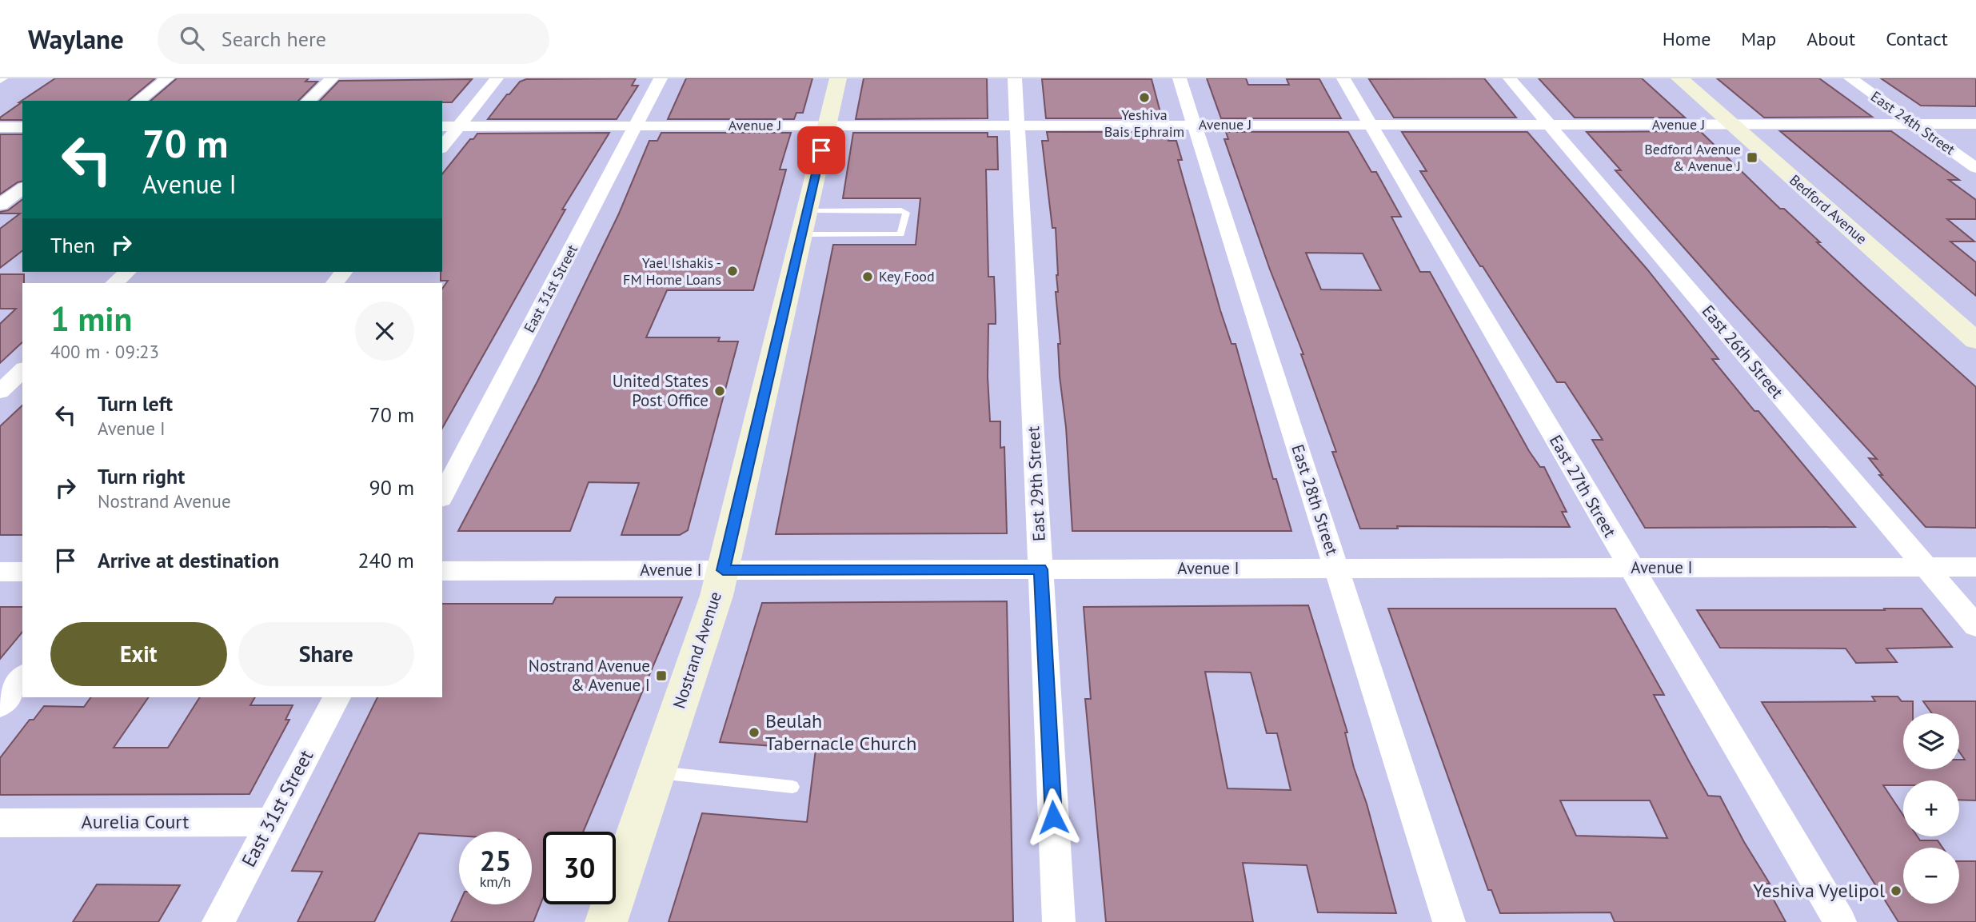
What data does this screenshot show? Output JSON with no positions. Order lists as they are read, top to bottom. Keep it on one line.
{"streets":{"main road":["Bedford Avenue","Nostrand Avenue"],"street":["East 24th Street","Avenue J","East 31st Street","East 26th Street","East 29th Street","East 27th Street","East 28th Street","Avenue I","Aurelia Court"]},"crossings":[["East 24th Street","Avenue J"],["Avenue J","Bedford Avenue"],["Avenue J","East 31st Street"],["Avenue J","East 26th Street"],["Avenue J","East 29th Street"],["Avenue J","East 27th Street"],["Avenue J","East 28th Street"],["Avenue J","Nostrand Avenue"],["East 31st Street","Aurelia Court"],["East 26th Street","Avenue I"],["East 29th Street","Avenue I"],["East 27th Street","Avenue I"],["East 28th Street","Avenue I"],["Avenue I","Nostrand Avenue"]],"places":{"other":["Yeshiva Bais Ephraim","Yael Ishakis - FM Home Loans","Key Food","United States Post Office","Beulah Tabernacle Church","Yeshiva Vyelipol"],"transit":["Bedford Avenue & Avenue J","Nostrand Avenue & Avenue I"]},"page":{"header":"Waylane","search":"Search here","nav":["Home","Map","About","Contact"],"turn":["70 m","Avenue I"],"then":"Then","heading":["1 min","400 m · 09:23"],"list":[{"name":"Turn left","note":"Avenue I","value":"70 m"},{"name":"Turn right","note":"Nostrand Avenue","value":"90 m"},{"name":"Arrive at destination","value":"240 m"}],"buttons":["Exit","Share"],"map_buttons":["+","−"],"speed":"25 km/h","limit":"30"}}
